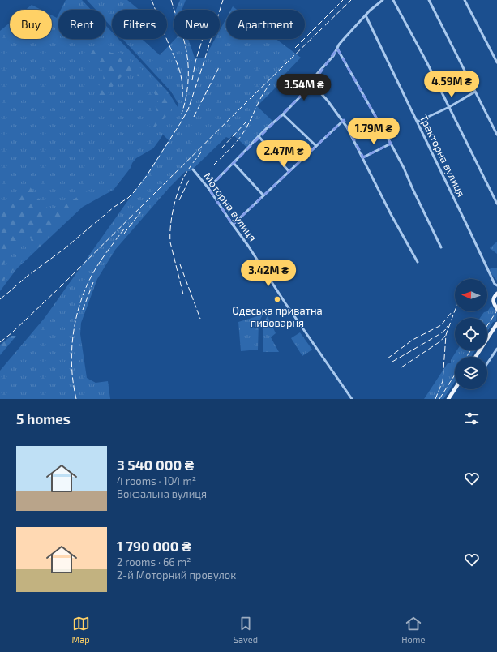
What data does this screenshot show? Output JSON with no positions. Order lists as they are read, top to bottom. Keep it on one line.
{"streets":{"street":["Тракторна вулиця","Моторна вулиця"]},"places":["Одеська приватна пивоварня"],"north":"left","page":{"chip":["Buy","Rent","Filters","New","Apartment"],"price":["4.59M ₴","3.54M ₴","1.79M ₴","2.47M ₴","3.42M ₴"],"heading":"5 homes","list":[{"name":"3 540 000 ₴","note":"4 rooms · 104 m² · Вокзальна вулиця"},{"name":"1 790 000 ₴","note":"2 rooms · 66 m² · 2-й Моторний провулок"}],"tabs":["Map","Saved","Home"]}}
